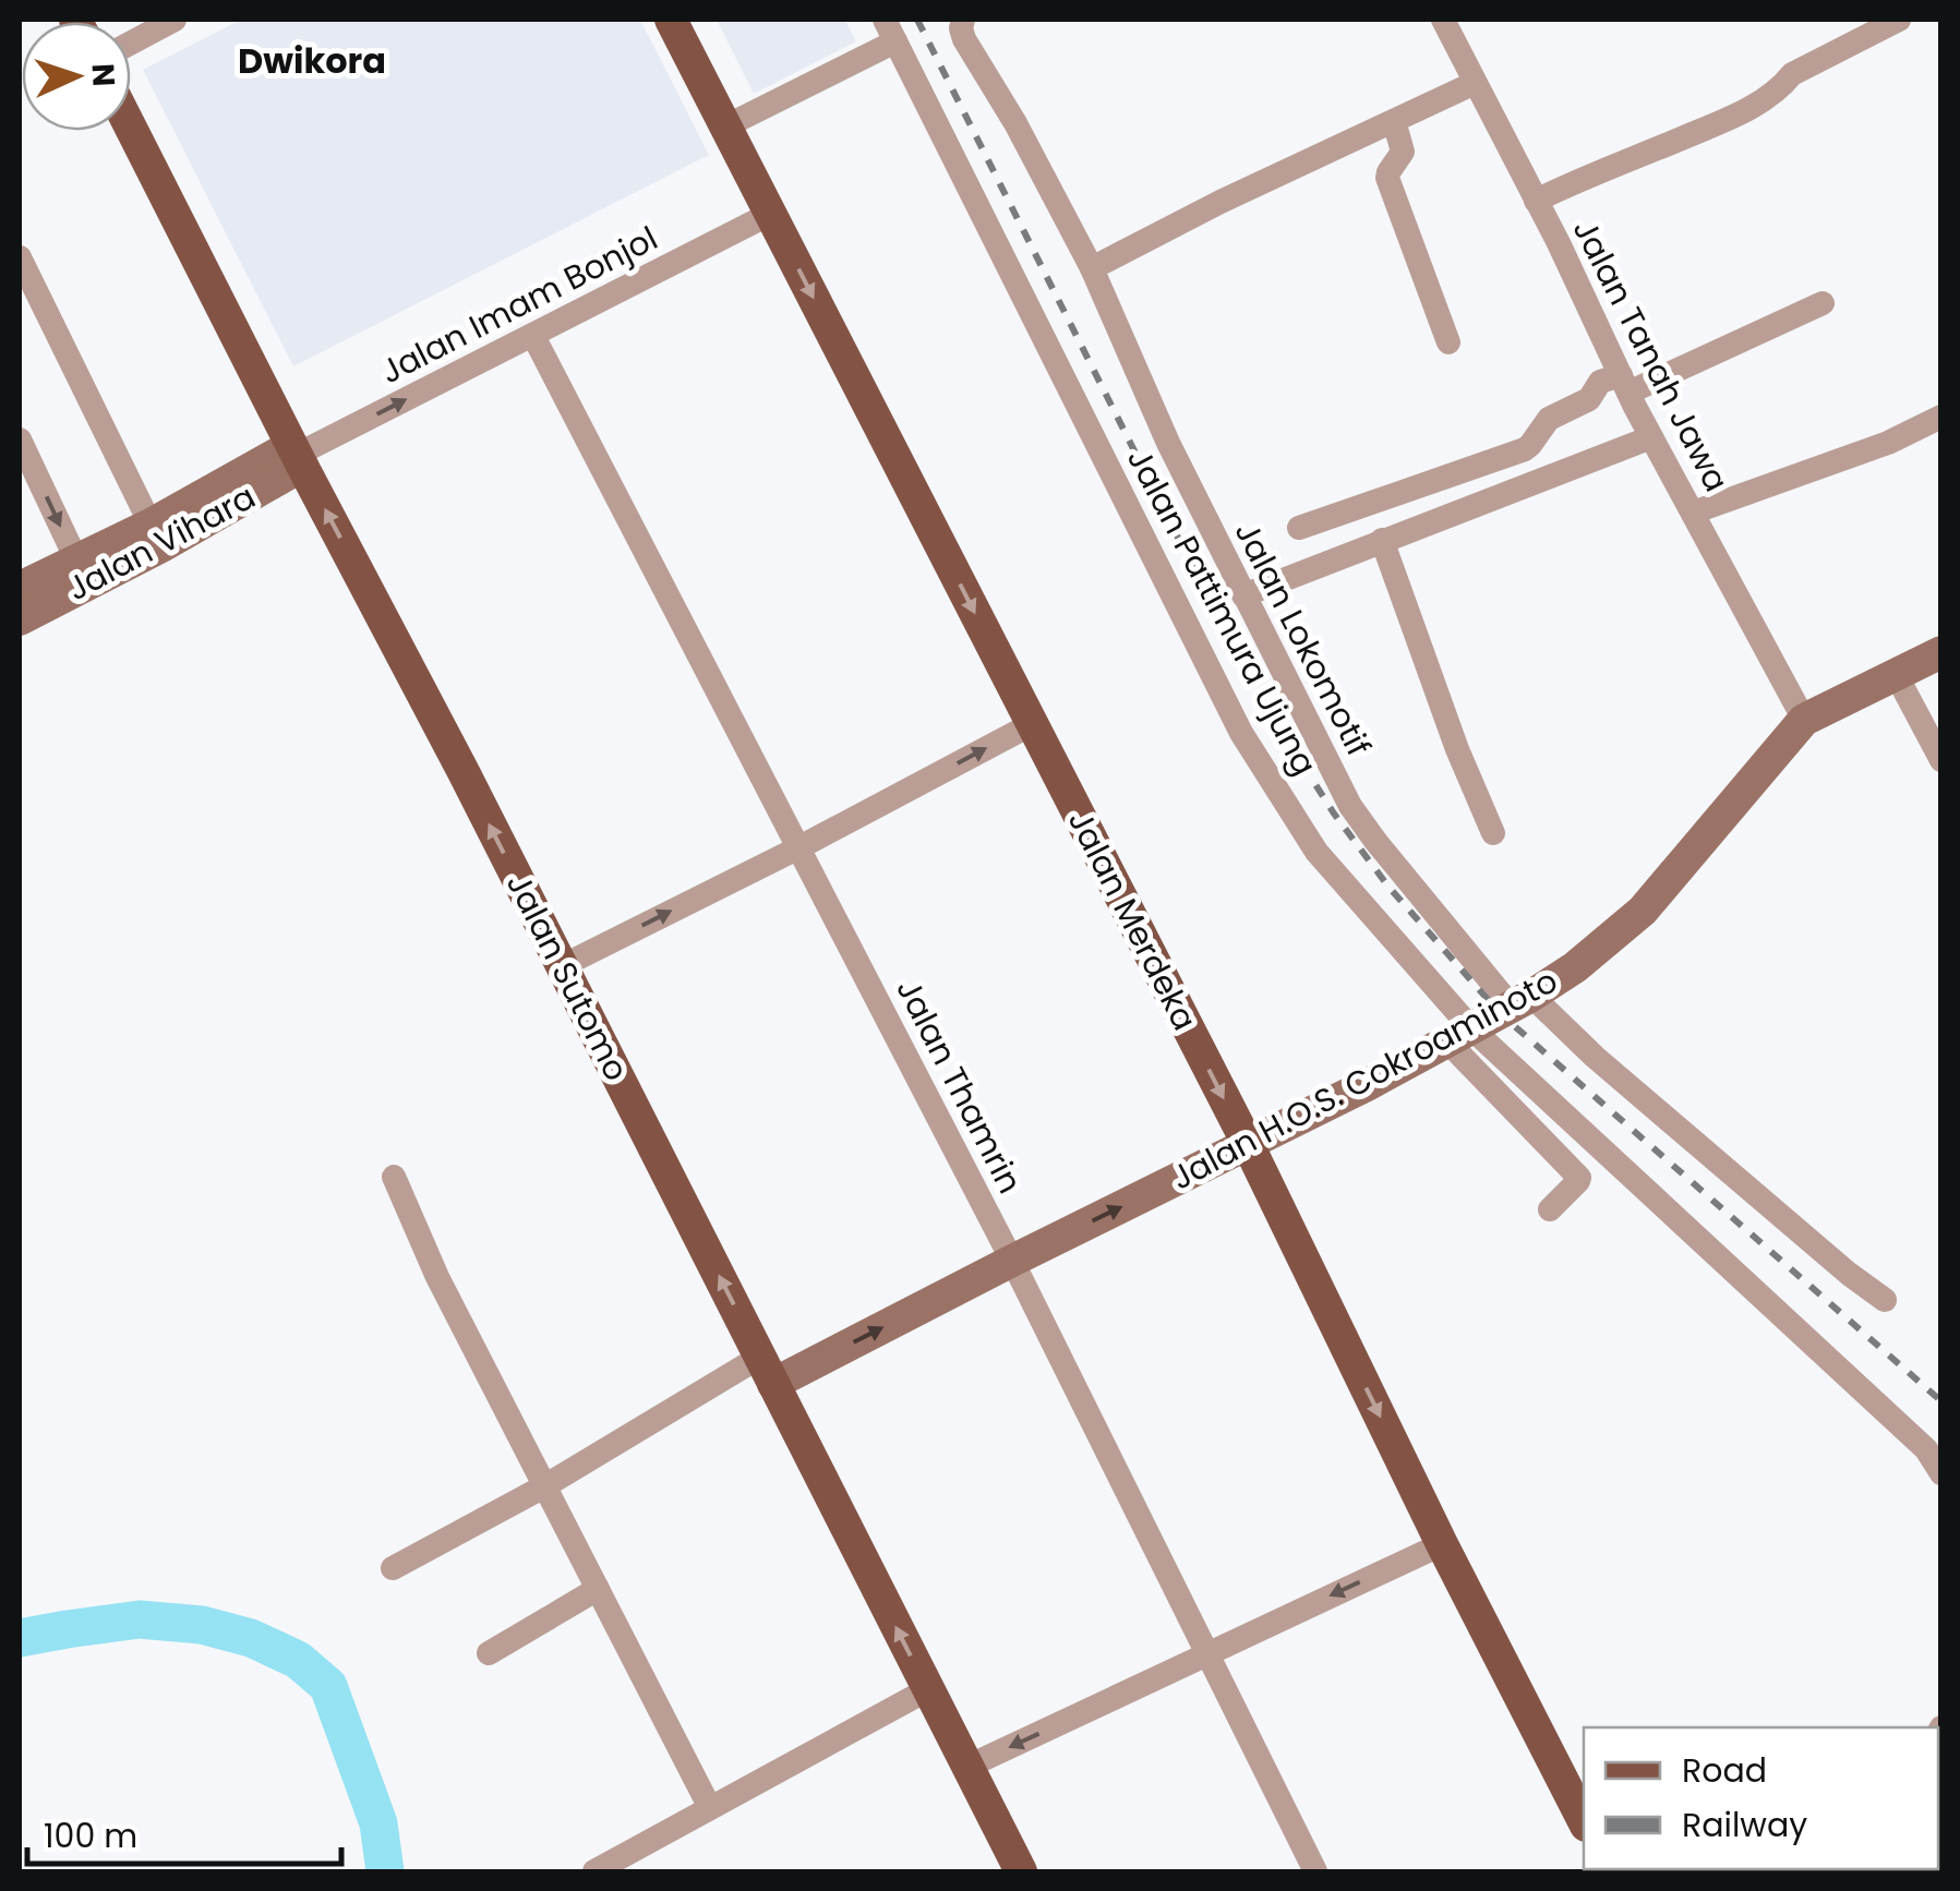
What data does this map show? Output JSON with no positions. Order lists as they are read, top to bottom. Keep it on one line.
{"streets":{"main road":["Jalan Merdeka","Jalan Sutomo"],"street":["Jalan Imam Bonjol","Jalan Tanah Jawa","Jalan Vihara","Jalan Pattimura Ujung","Jalan Lokomotif","Jalan H.O.S. Cokroaminoto","Jalan Thamrin"]},"crossings":[["Jalan Imam Bonjol","Jalan Vihara"],["Jalan Imam Bonjol","Jalan Merdeka"],["Jalan Imam Bonjol","Jalan Sutomo"],["Jalan Imam Bonjol","Jalan Thamrin"],["Jalan Tanah Jawa","Jalan H.O.S. Cokroaminoto"],["Jalan Vihara","Jalan Sutomo"],["Jalan Pattimura Ujung","Jalan H.O.S. Cokroaminoto"],["Jalan Lokomotif","Jalan H.O.S. Cokroaminoto"],["Jalan Merdeka","Jalan H.O.S. Cokroaminoto"],["Jalan Sutomo","Jalan H.O.S. Cokroaminoto"],["Jalan H.O.S. Cokroaminoto","Jalan Thamrin"]],"one_way":["Jalan Imam Bonjol","Jalan Merdeka","Jalan Sutomo"],"districts":["Dwikora"],"legend":["Road","Railway"],"scale_bar":"100 m","north":"right"}
